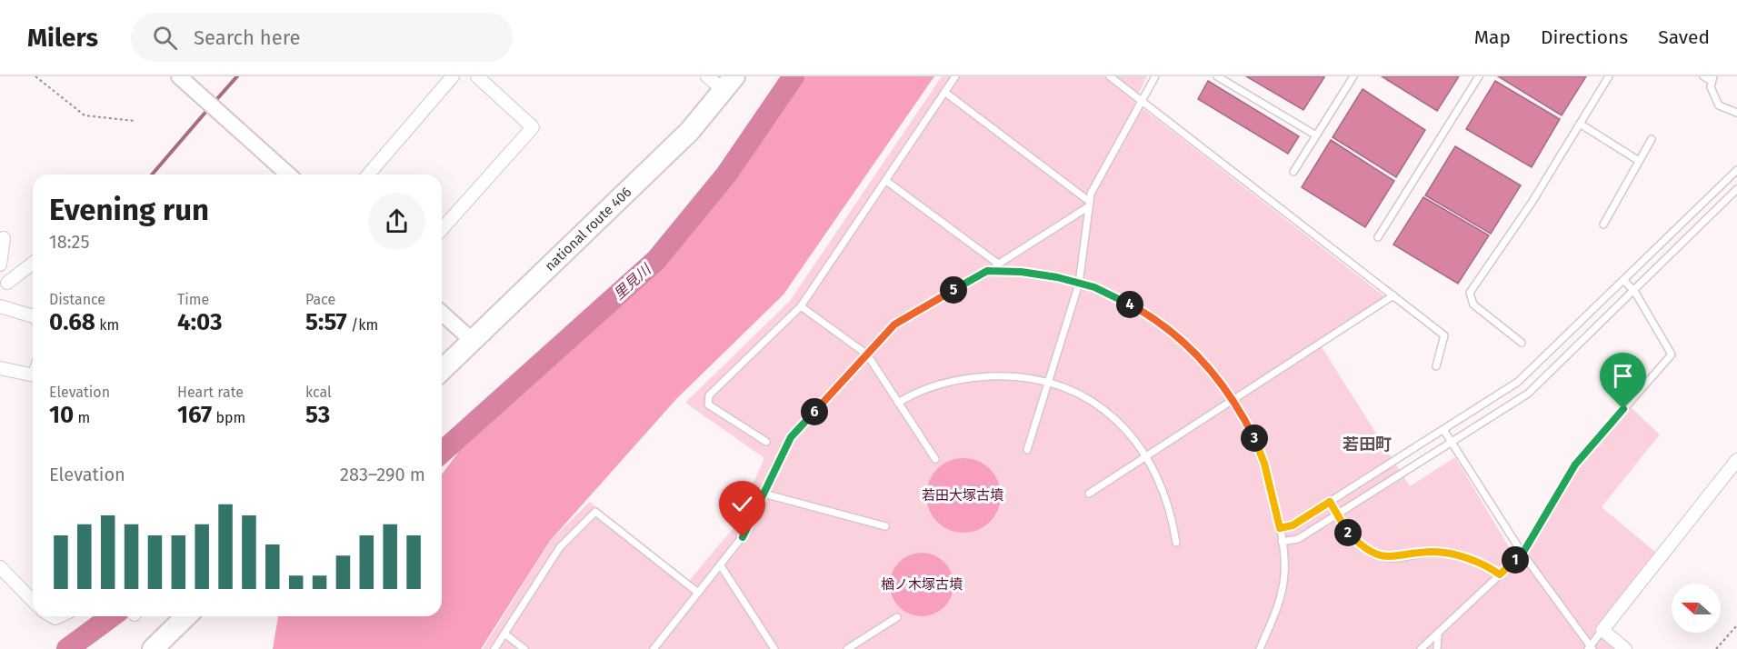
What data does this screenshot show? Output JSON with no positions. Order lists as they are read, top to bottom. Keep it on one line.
{"streets":{"highway":["national route 406"]},"districts":["若田町"],"water":["里見川"],"parks":["若田大塚古墳","楢ノ木塚古墳"],"north":"left","page":{"header":"Milers","search":"Search here","nav":["Map","Directions","Saved"],"heading":["Evening run","18:25"],"stats":[["Distance","0.68 km"],["Time","4:03"],["Pace","5:57 /km"],["Elevation","10 m"],["Heart rate","167 bpm"],["kcal","53"]],"pins":["5","4","6","3","2","1"],"chart":["Elevation","283–290 m"]}}
